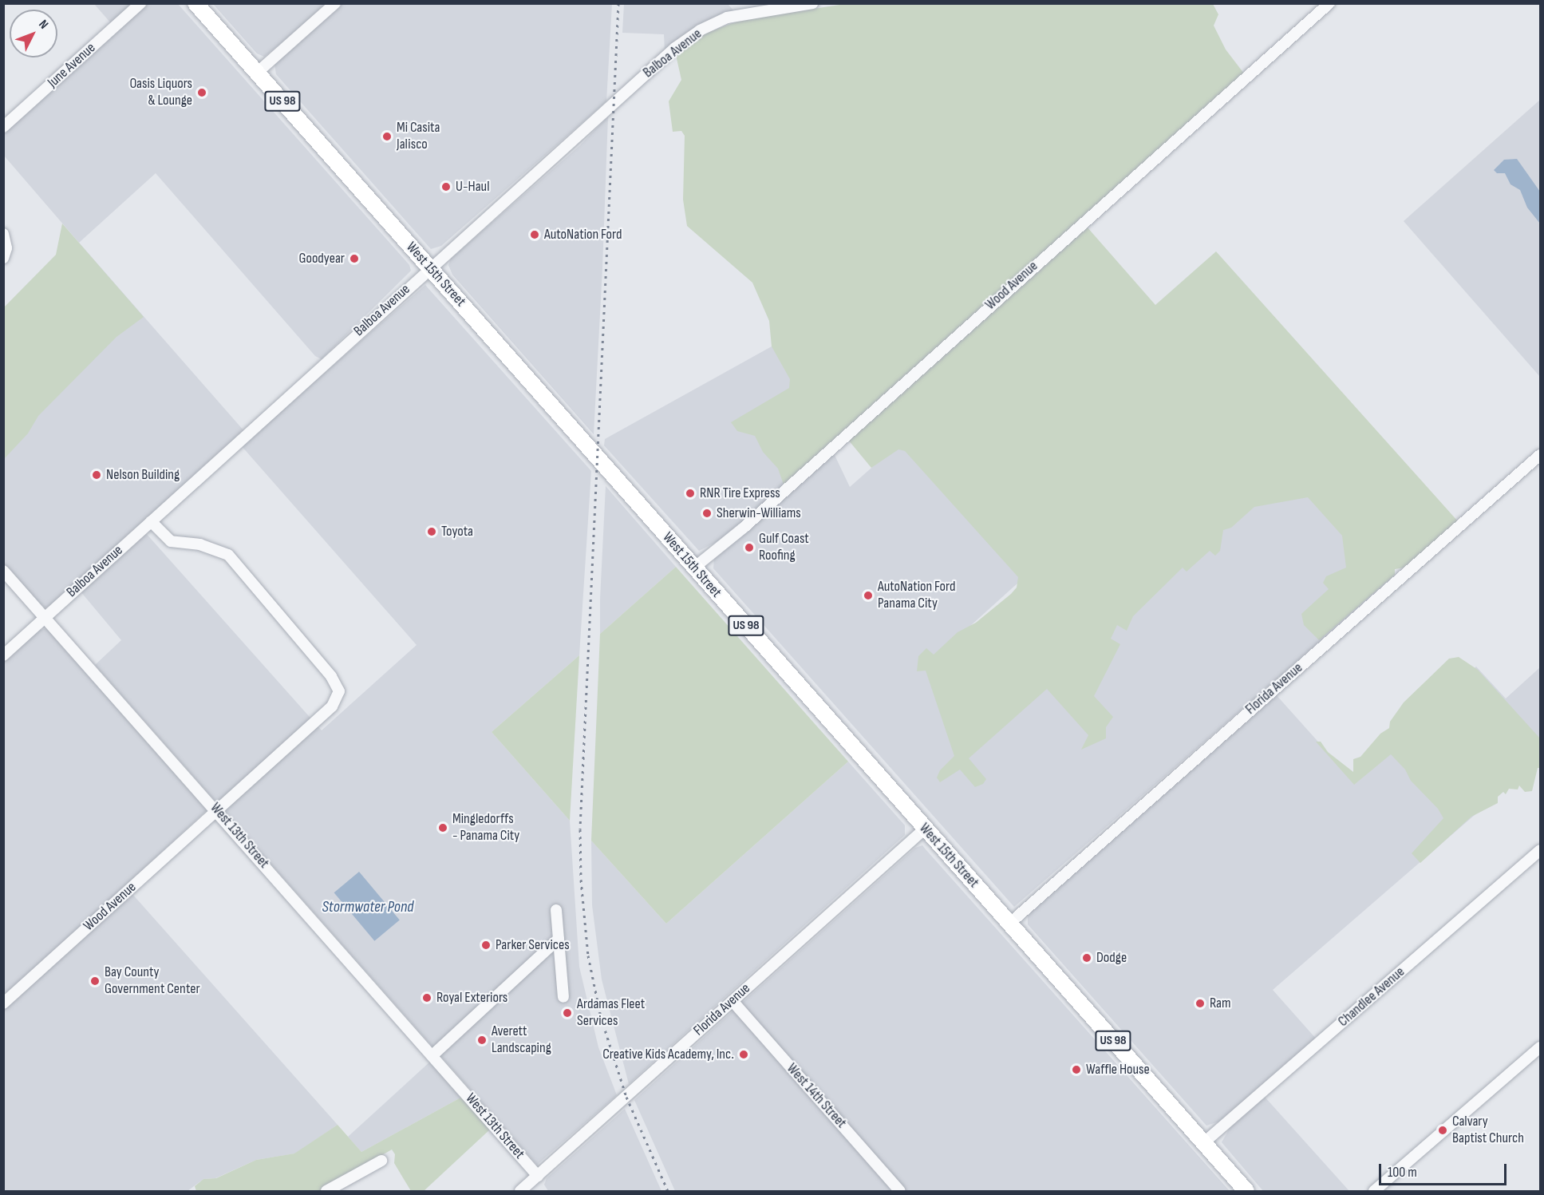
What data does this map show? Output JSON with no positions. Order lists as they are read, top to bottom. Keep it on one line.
{"streets":{"highway":["US 98","West 15th Street"],"street":["Balboa Avenue","June Avenue","Wood Avenue","Florida Avenue","West 13th Street","Chandlee Avenue","West 14th Street"]},"crossings":[["Balboa Avenue","West 15th Street"],["Balboa Avenue","Wood Avenue"],["Balboa Avenue","West 13th Street"],["West 15th Street","Wood Avenue"],["West 15th Street","Florida Avenue"],["West 15th Street","Chandlee Avenue"],["Wood Avenue","West 13th Street"],["Florida Avenue","West 13th Street"],["Florida Avenue","West 14th Street"]],"water":["Stormwater Pond"],"places":["Oasis Liquors & Lounge","Mi Casita Jalisco","U-Haul","AutoNation Ford","Goodyear","Nelson Building","RNR Tire Express","Sherwin-Williams","Toyota","Gulf Coast Roofing","AutoNation Ford Panama City","Mingledorffs - Panama City","Parker Services","Dodge","Bay County Government Center","Royal Exteriors","Ram","Ardamas Fleet Services","Averett Landscaping","Creative Kids Academy, Inc.","Waffle House","Calvary Baptist Church"],"scale_bar":"100 m","north":"top right"}
